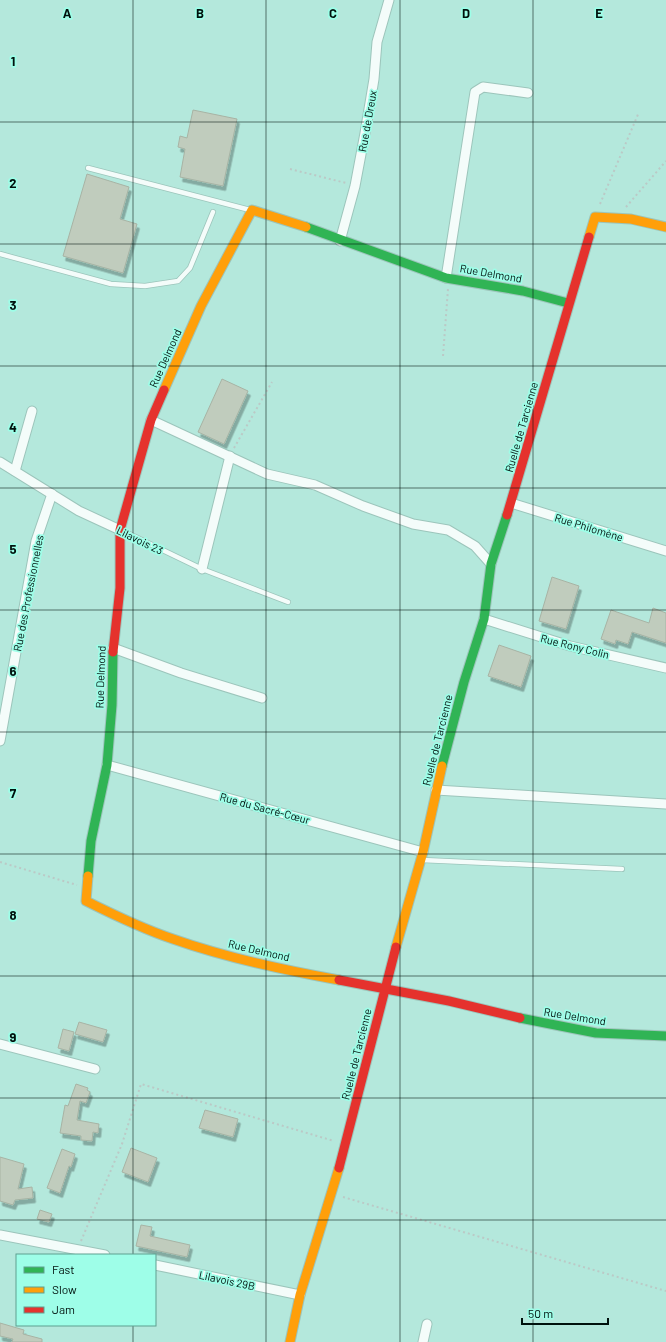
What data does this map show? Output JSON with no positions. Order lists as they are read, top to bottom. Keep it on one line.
{"streets":{"street":["Rue de Dreux","Rue Delmond","Ruelle de Tarcienne","Rue Philomène","Lilavois 23","Rue des Professionnelles","Rue Rony Colin","Rue du Sacré-Cœur","Lilavois 29B"]},"crossings":[["Rue de Dreux","Rue Delmond"],["Rue Delmond","Ruelle de Tarcienne"],["Rue Delmond","Lilavois 23"],["Rue Delmond","Rue du Sacré-Cœur"],["Ruelle de Tarcienne","Rue Philomène"],["Ruelle de Tarcienne","Rue Rony Colin"],["Ruelle de Tarcienne","Rue du Sacré-Cœur"],["Ruelle de Tarcienne","Lilavois 29B"],["Lilavois 23","Rue des Professionnelles"]],"legend":["Fast","Slow","Jam"],"scale_bar":"50 m","grid":{"columns":["A","B","C","D","E"],"rows":["1","2","3","4","5","6","7","8","9"]}}
